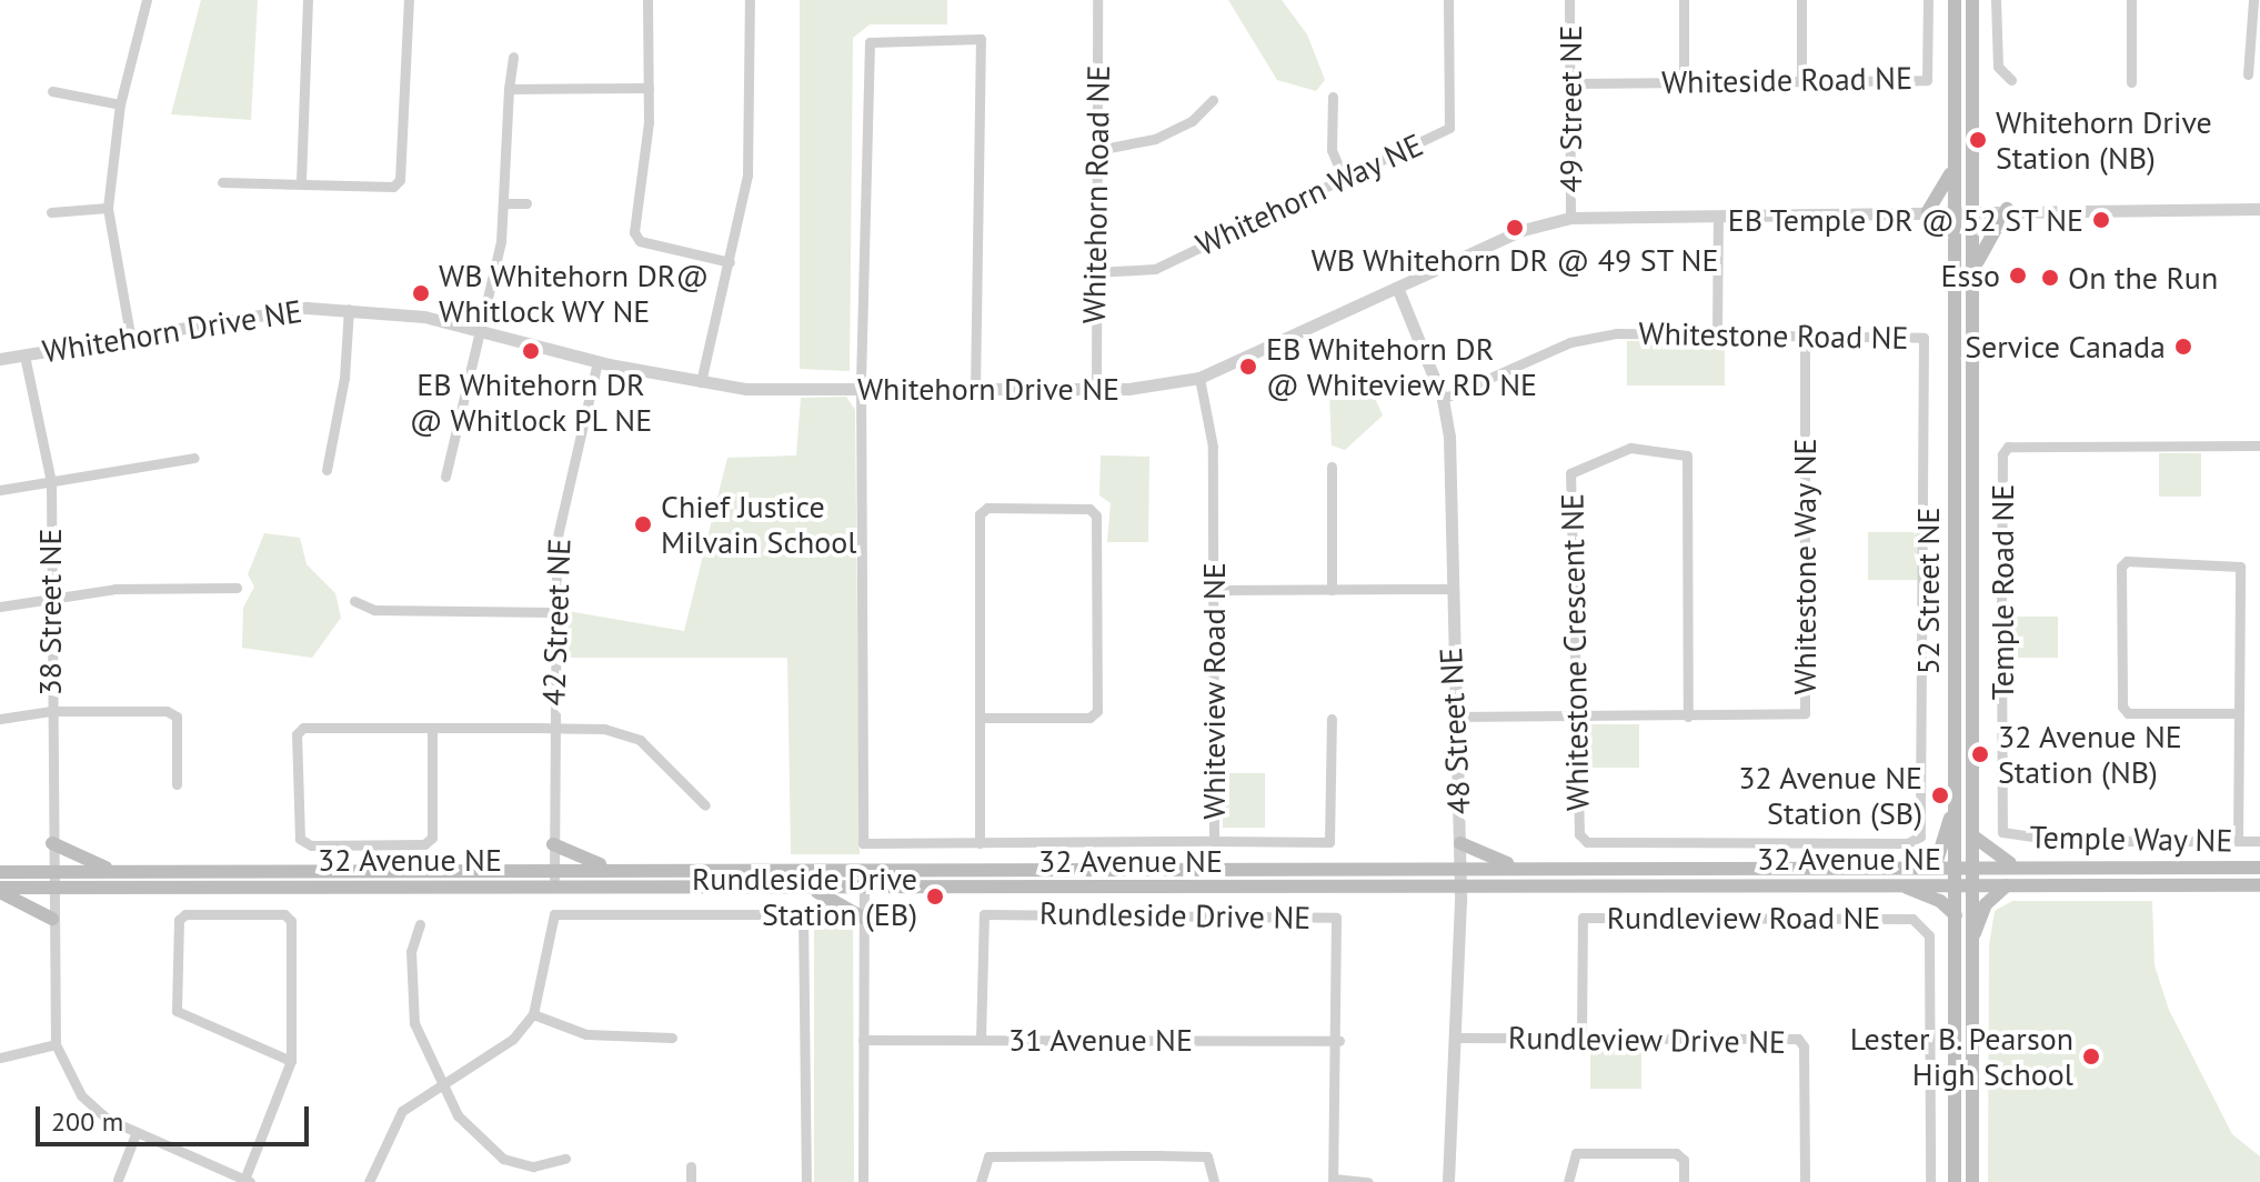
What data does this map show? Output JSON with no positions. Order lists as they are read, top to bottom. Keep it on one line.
{"streets":{"main road":["52 Street NE","32 Avenue NE"],"street":["Whiteside Road NE","49 Street NE","Whitehorn Road NE","Whitehorn Way NE","Whitehorn Drive NE","Whitestone Road NE","Whitestone Way NE","Temple Road NE","38 Street NE","42 Street NE","Whitestone Crescent NE","Whiteview Road NE","48 Street NE","Temple Way NE","Rundleside Drive NE","Rundleview Road NE","31 Avenue NE","Rundleview Drive NE"]},"crossings":[["Whiteside Road NE","49 Street NE"],["49 Street NE","Whitehorn Drive NE"],["Whitehorn Road NE","Whitehorn Way NE"],["Whitehorn Road NE","Whitehorn Drive NE"],["Whitehorn Drive NE","52 Street NE"],["Whitehorn Drive NE","38 Street NE"],["Whitehorn Drive NE","42 Street NE"],["Whitehorn Drive NE","Whiteview Road NE"],["Whitehorn Drive NE","48 Street NE"],["Whitestone Road NE","Whitestone Way NE"],["Whitestone Road NE","Whitestone Crescent NE"],["Whitestone Road NE","48 Street NE"],["Whitestone Way NE","Whitestone Crescent NE"],["Whitestone Way NE","48 Street NE"],["52 Street NE","32 Avenue NE"],["Temple Road NE","Temple Way NE"],["38 Street NE","32 Avenue NE"],["42 Street NE","32 Avenue NE"],["48 Street NE","32 Avenue NE"],["48 Street NE","Rundleview Drive NE"],["Rundleside Drive NE","31 Avenue NE"],["Rundleview Road NE","Rundleview Drive NE"]],"places":["Whitehorn Drive Station (NB)","EB Temple DR @ 52 ST NE","WB Whitehorn DR @ 49 ST NE","Esso","On the Run","WB Whitehorn DR@ Whitlock WY NE","Service Canada","EB Whitehorn DR @ Whitlock PL NE","EB Whitehorn DR @ Whiteview RD NE","Chief Justice Milvain School","32 Avenue NE Station (NB)","32 Avenue NE Station (SB)","Rundleside Drive Station (EB)","Lester B. Pearson High School"],"scale_bar":"200 m"}
